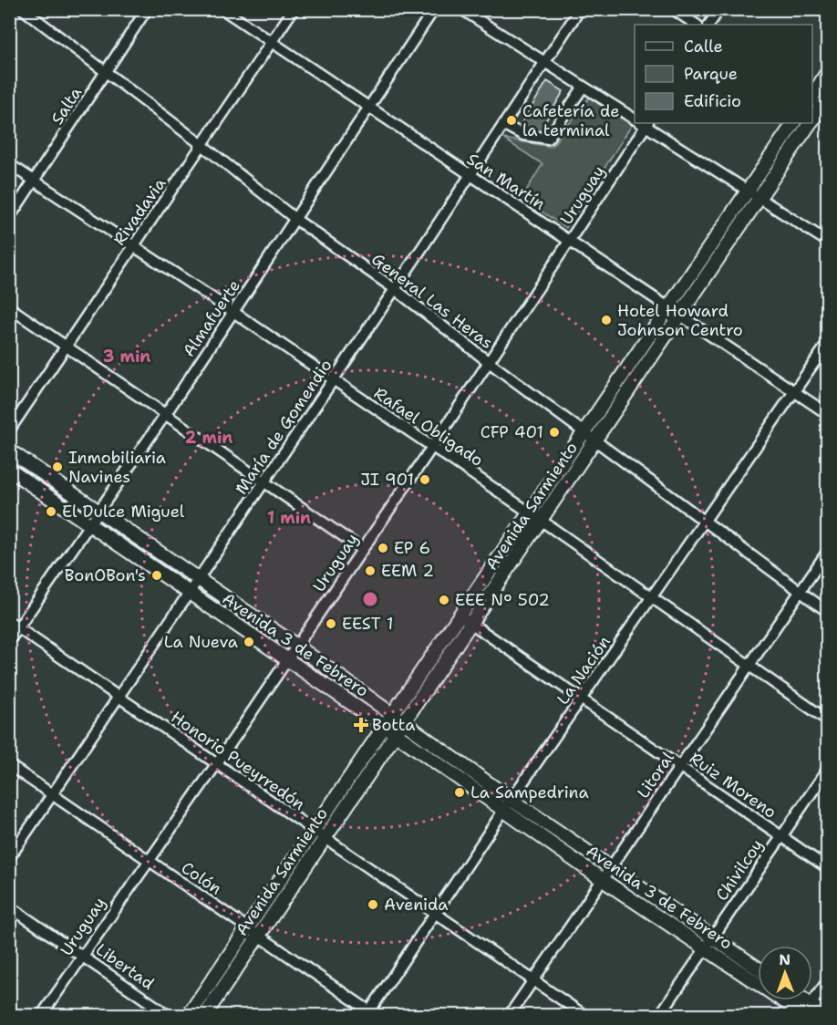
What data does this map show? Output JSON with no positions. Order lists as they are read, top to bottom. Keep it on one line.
{"streets":{"main road":["Avenida Sarmiento","Avenida 3 de Febrero"],"street":["Salta","San Martín","Uruguay","Rivadavia","General Las Heras","Almafuerte","María de Gomendio","Rafael Obligado","La Nación","Honorio Pueyrredón","Litoral","Ruiz Moreno","Chivilcoy","Colón","Libertad"]},"crossings":[["Salta","General Las Heras"],["Salta","Rafael Obligado"],["San Martín","Uruguay"],["San Martín","Rivadavia"],["San Martín","Almafuerte"],["San Martín","María de Gomendio"],["San Martín","Avenida Sarmiento"],["San Martín","La Nación"],["Uruguay","General Las Heras"],["Uruguay","Rafael Obligado"],["Uruguay","Avenida 3 de Febrero"],["Uruguay","Honorio Pueyrredón"],["Uruguay","Colón"],["Uruguay","Libertad"],["Rivadavia","General Las Heras"],["Rivadavia","Rafael Obligado"],["General Las Heras","Almafuerte"],["General Las Heras","María de Gomendio"],["General Las Heras","Avenida Sarmiento"],["General Las Heras","La Nación"],["General Las Heras","Litoral"],["Almafuerte","Rafael Obligado"],["Almafuerte","Avenida 3 de Febrero"],["Almafuerte","Honorio Pueyrredón"],["María de Gomendio","Rafael Obligado"],["María de Gomendio","Avenida 3 de Febrero"],["María de Gomendio","Honorio Pueyrredón"],["María de Gomendio","Colón"],["Rafael Obligado","Avenida Sarmiento"],["Rafael Obligado","La Nación"],["Rafael Obligado","Litoral"],["Avenida Sarmiento","Avenida 3 de Febrero"],["Avenida Sarmiento","Honorio Pueyrredón"],["Avenida Sarmiento","Ruiz Moreno"],["Avenida Sarmiento","Colón"],["Avenida 3 de Febrero","La Nación"],["Avenida 3 de Febrero","Litoral"],["Avenida 3 de Febrero","Chivilcoy"],["La Nación","Honorio Pueyrredón"],["La Nación","Ruiz Moreno"],["La Nación","Colón"],["Honorio Pueyrredón","Litoral"],["Litoral","Ruiz Moreno"],["Ruiz Moreno","Chivilcoy"]],"places":{"other":["Cafetería de la terminal","Hotel Howard Johnson Centro","CFP 401","Inmobiliaria Navines","JI 901","El Dulce Miguel","EP 6","EEM 2","BonOBon's","EEE Nº 502","EEST 1","La Nueva","La Sampedrina","Avenida"],"health":["Botta"]},"legend":["Calle","Parque","Edificio"],"north":"top","rings":["3 min","2 min","1 min"]}
